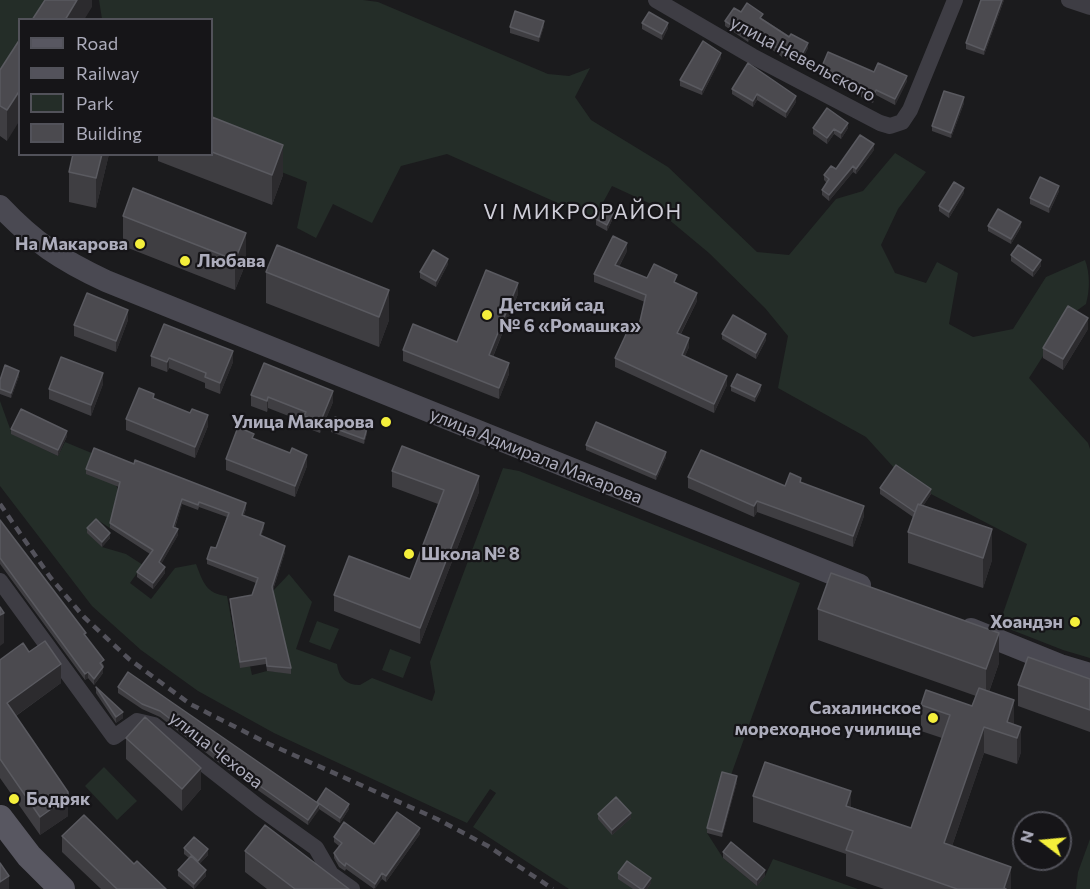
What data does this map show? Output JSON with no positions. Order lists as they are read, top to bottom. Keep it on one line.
{"streets":{"main road":["улица Адмирала Макарова"],"street":["улица Невельского","улица Чехова"]},"districts":["VI МИКРОРАЙОН"],"places":["На Макарова","Любава","Детский сад № 6 «Ромашка»","Улица Макарова","Школа № 8","Хоандэн","Сахалинское мореходное училище","Бодряк"],"legend":["Road","Railway","Park","Building"],"north":"left"}
